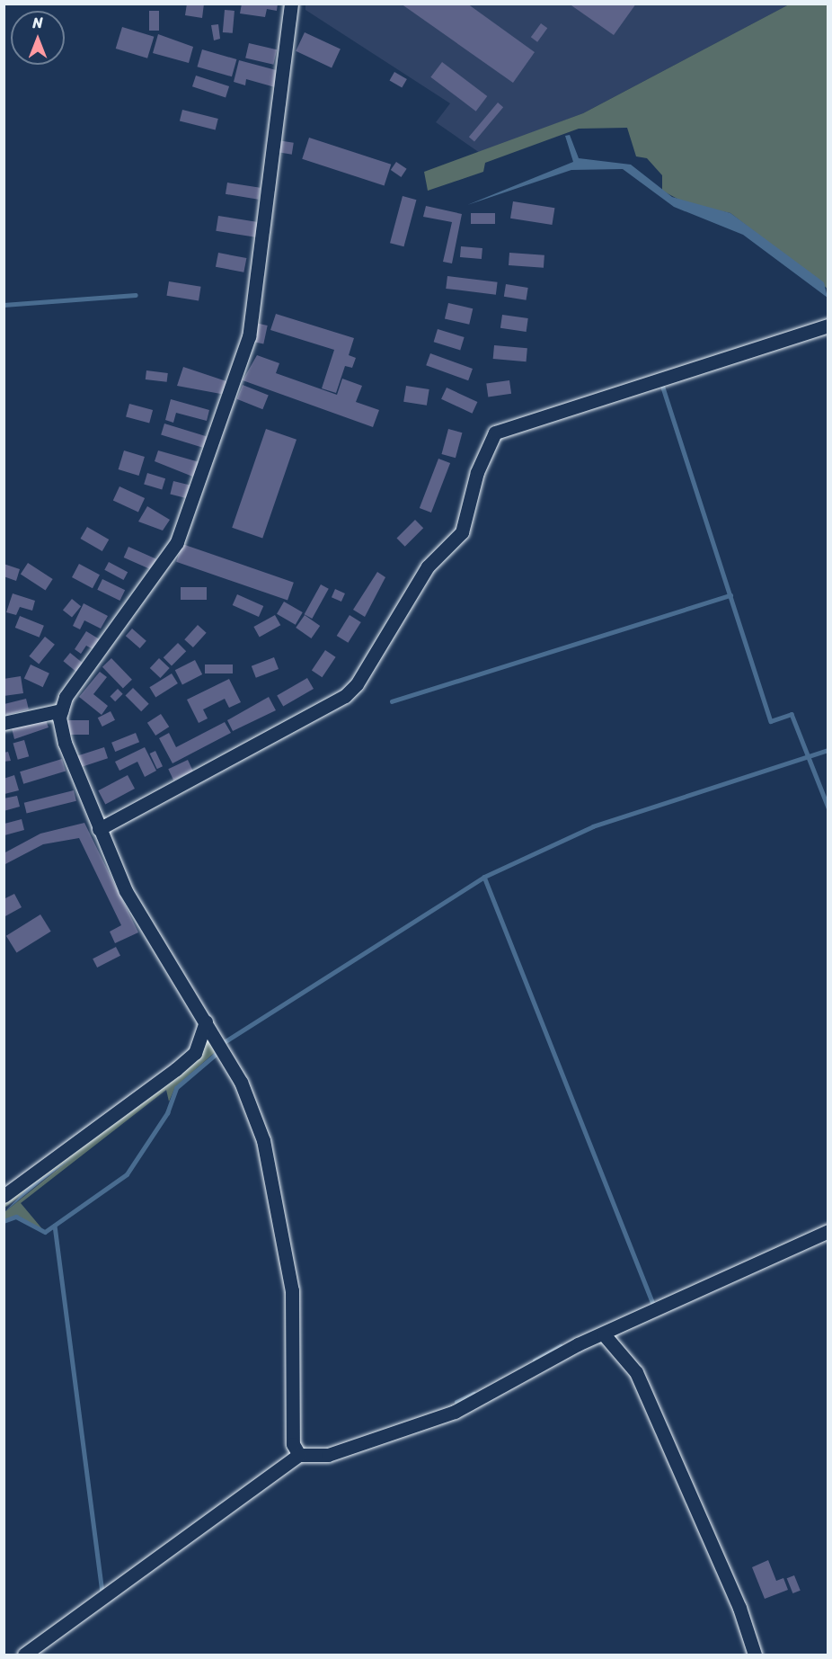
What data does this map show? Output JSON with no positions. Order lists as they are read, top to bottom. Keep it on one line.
{"north":"top"}
